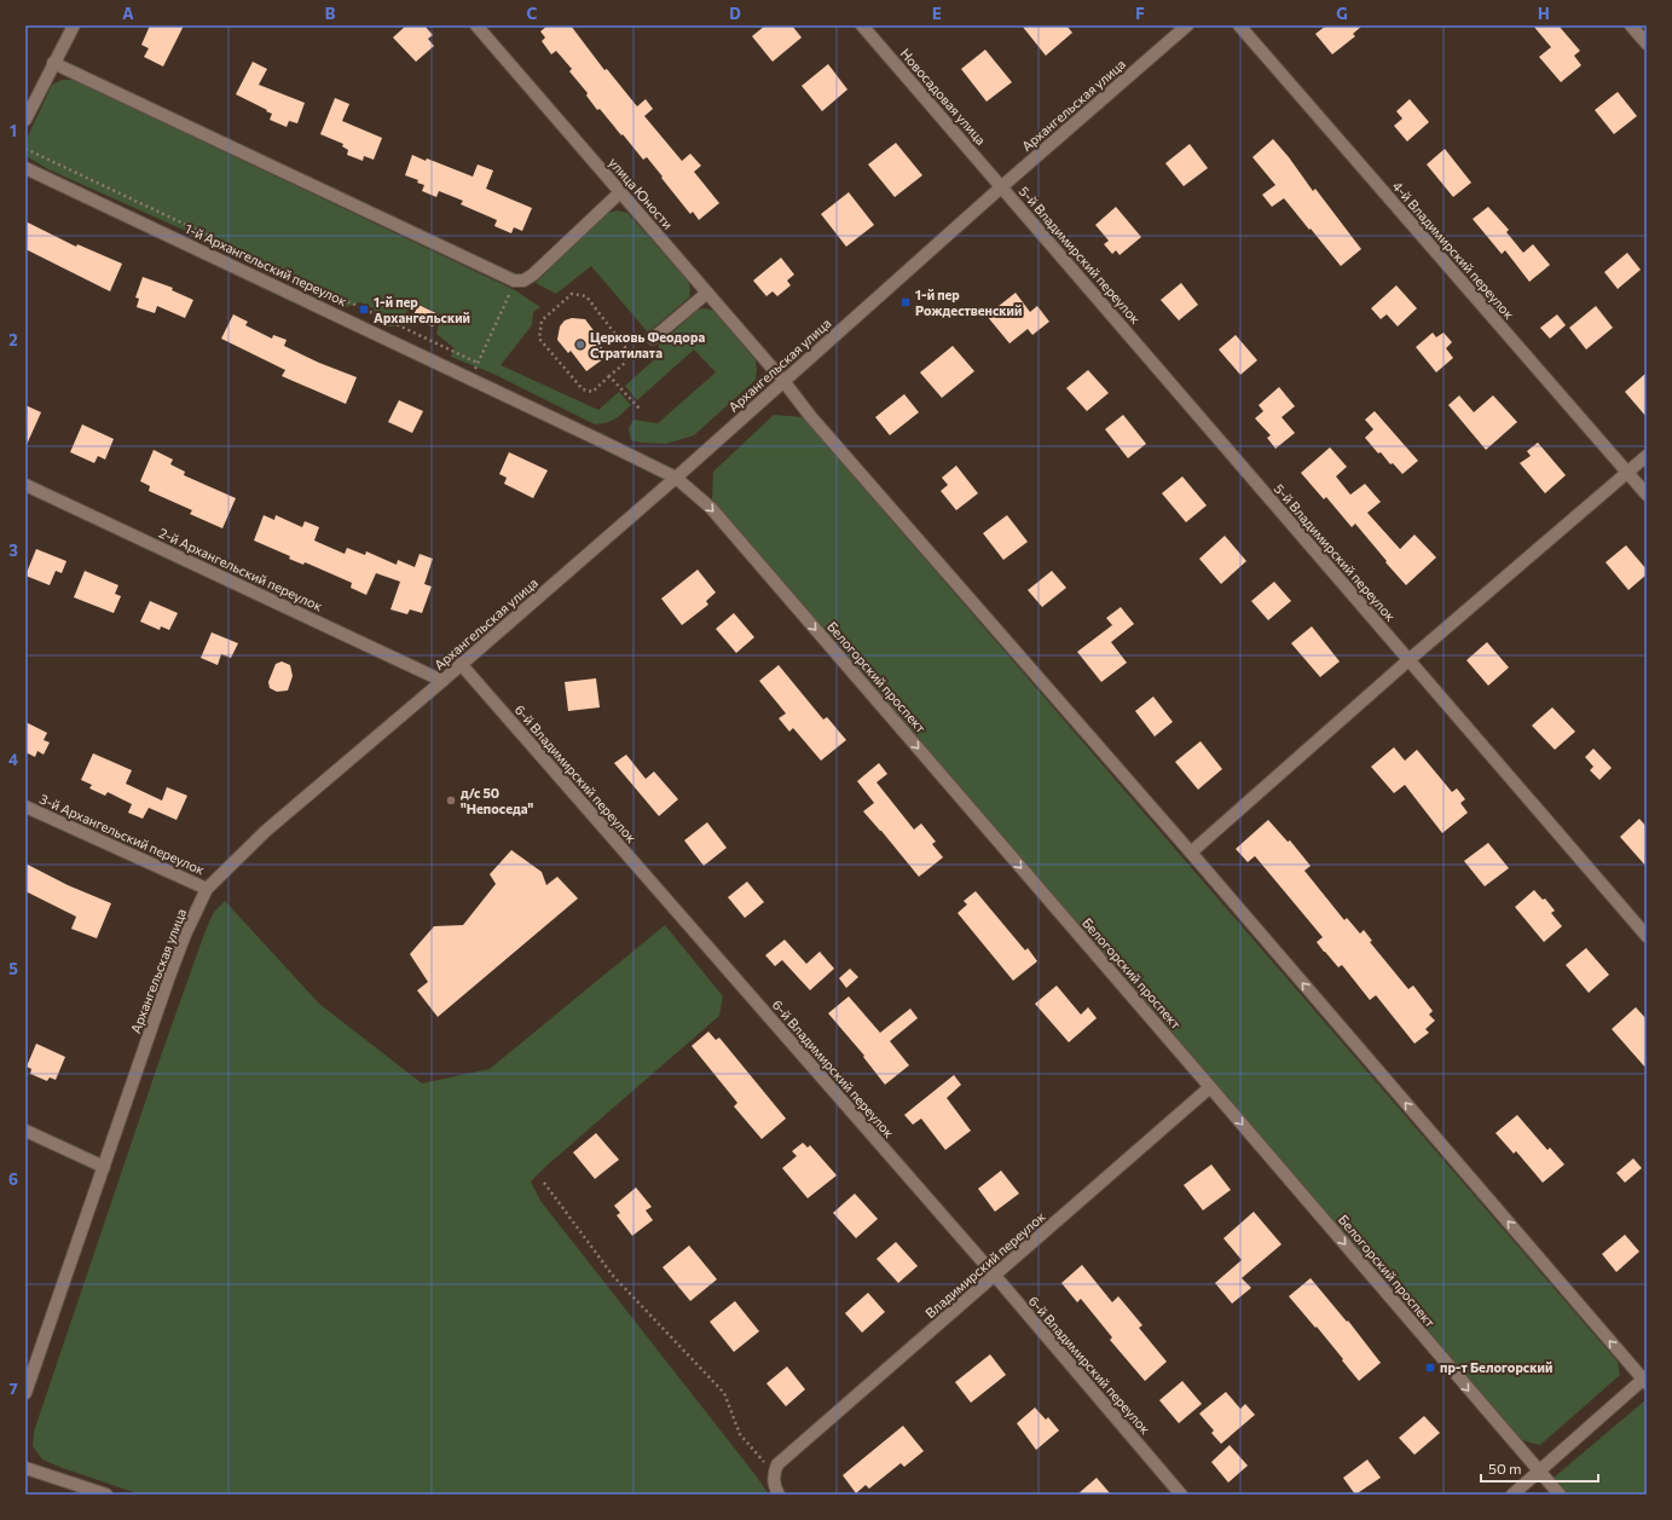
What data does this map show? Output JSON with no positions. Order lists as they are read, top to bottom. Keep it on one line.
{"streets":{"street":["Новосадовая улица","Архангельская улица","улица Юности","4-й Владимирский переулок","5-й Владимирский переулок","1-й Архангельский переулок","2-й Архангельский переулок","Белогорский проспект","6-й Владимирский переулок","3-й Архангельский переулок","Владимирский переулок"]},"crossings":[["Новосадовая улица","Архангельская улица"],["Новосадовая улица","5-й Владимирский переулок"],["Архангельская улица","улица Юности"],["Архангельская улица","5-й Владимирский переулок"],["Архангельская улица","1-й Архангельский переулок"],["Архангельская улица","2-й Архангельский переулок"],["Архангельская улица","Белогорский проспект"],["Архангельская улица","6-й Владимирский переулок"],["Архангельская улица","3-й Архангельский переулок"],["1-й Архангельский переулок","Белогорский проспект"],["Белогорский проспект","Владимирский переулок"],["6-й Владимирский переулок","Владимирский переулок"]],"one_way":["Белогорский проспект"],"places":{"transit":["1-й пер Рождественский","1-й пер Архангельский","пр-т Белогорский"],"other":["Церковь Феодора Стратилата","д/с 50 \"Непоседа\""]},"scale_bar":"50 m","grid":{"columns":["A","B","C","D","E","F","G","H"],"rows":["1","2","3","4","5","6","7"]}}
